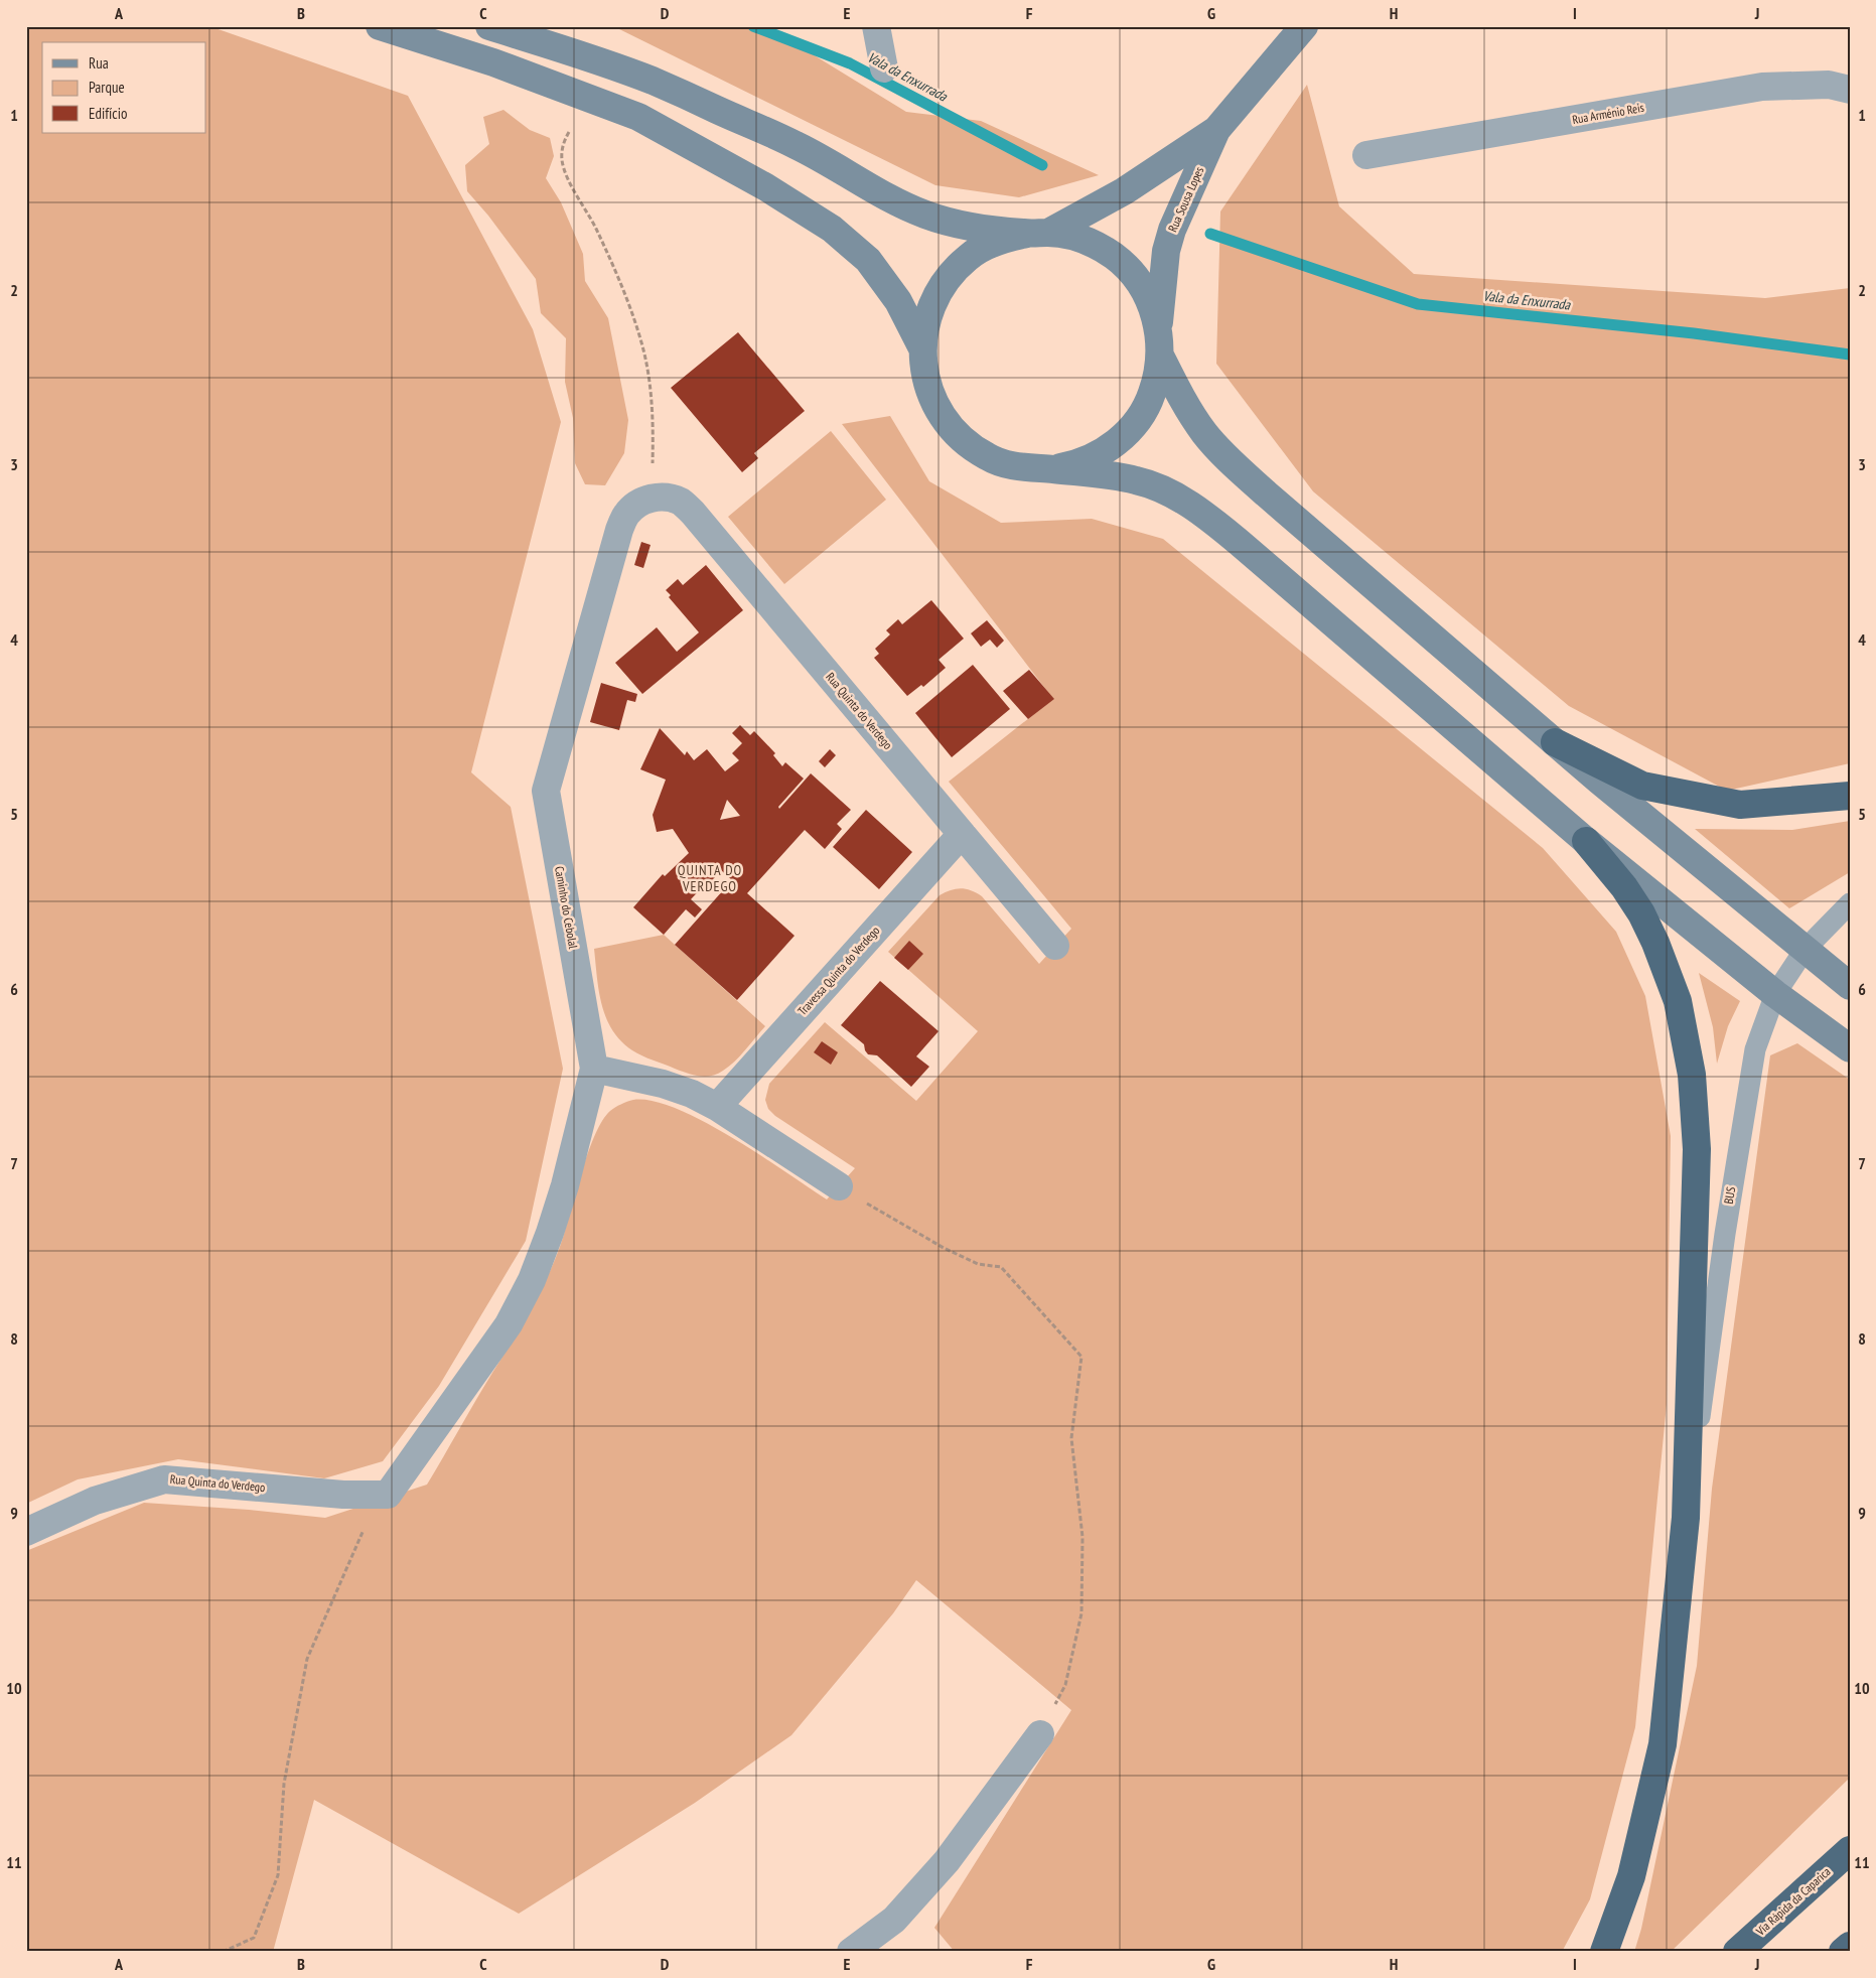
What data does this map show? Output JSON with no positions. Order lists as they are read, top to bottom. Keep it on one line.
{"streets":{"highway":["Via Rápida da Caparica"],"main road":["Rua Sousa Lopes"],"street":["Rua Arménio Reis","Rua Quinta do Verdego","Caminho do Cebolal","Travessa Quinta do Verdego"],"lane":["BUS"]},"crossings":[["Rua Quinta do Verdego","Caminho do Cebolal"],["Rua Quinta do Verdego","Travessa Quinta do Verdego"]],"districts":["QUINTA DO VERDEGO"],"water":["Vala da Enxurrada"],"legend":["Rua","Parque","Edifício"],"grid":{"columns":["A","B","C","D","E","F","G","H","I","J"],"rows":["1","2","3","4","5","6","7","8","9","10","11"]}}
